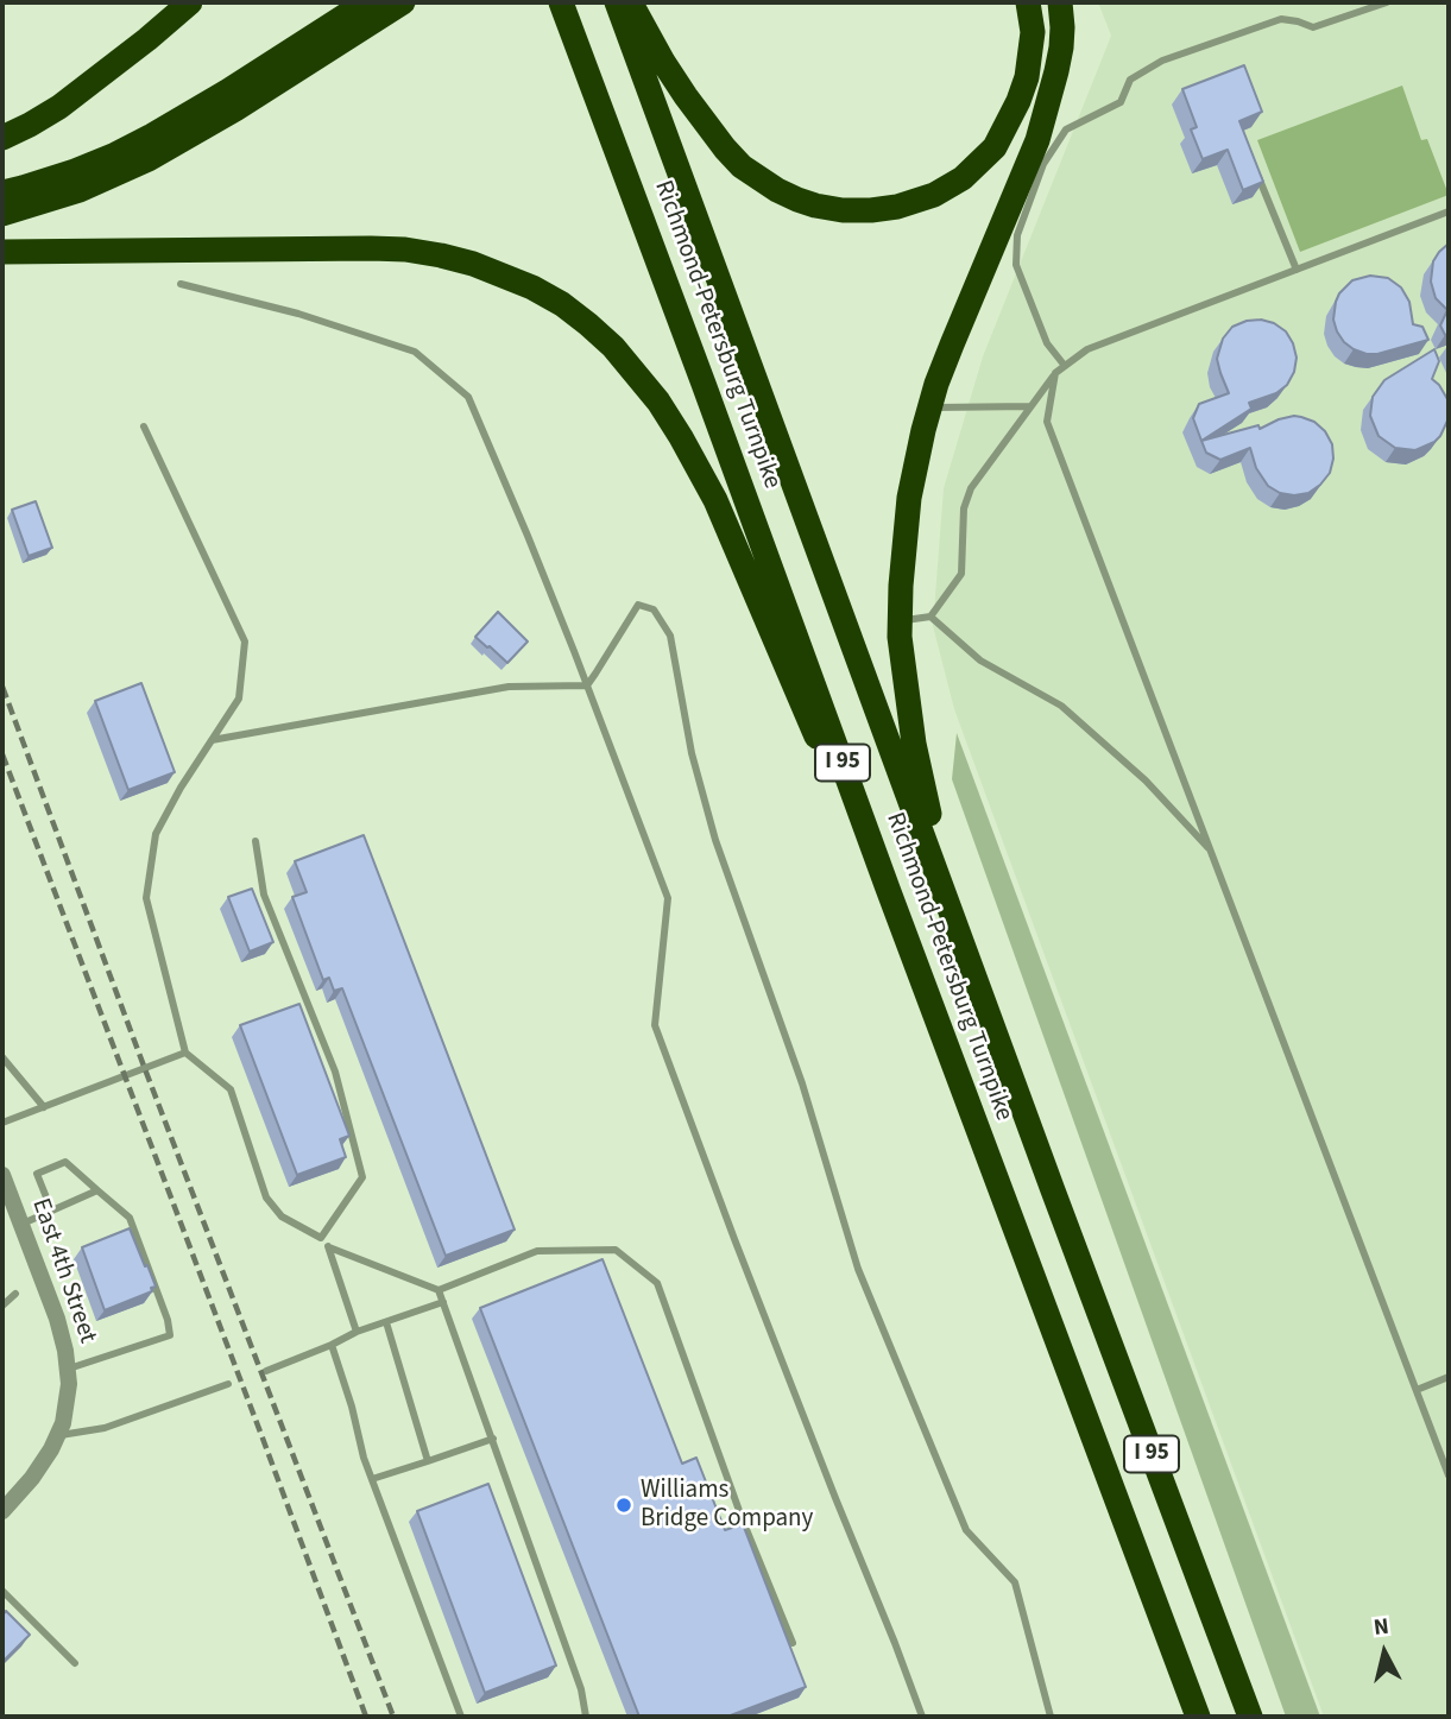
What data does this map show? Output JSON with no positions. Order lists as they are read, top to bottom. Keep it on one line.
{"streets":{"highway":["Richmond-Petersburg Turnpike","I 95"],"street":["East 4th Street"]},"places":["Williams Bridge Company"],"north":"top"}
